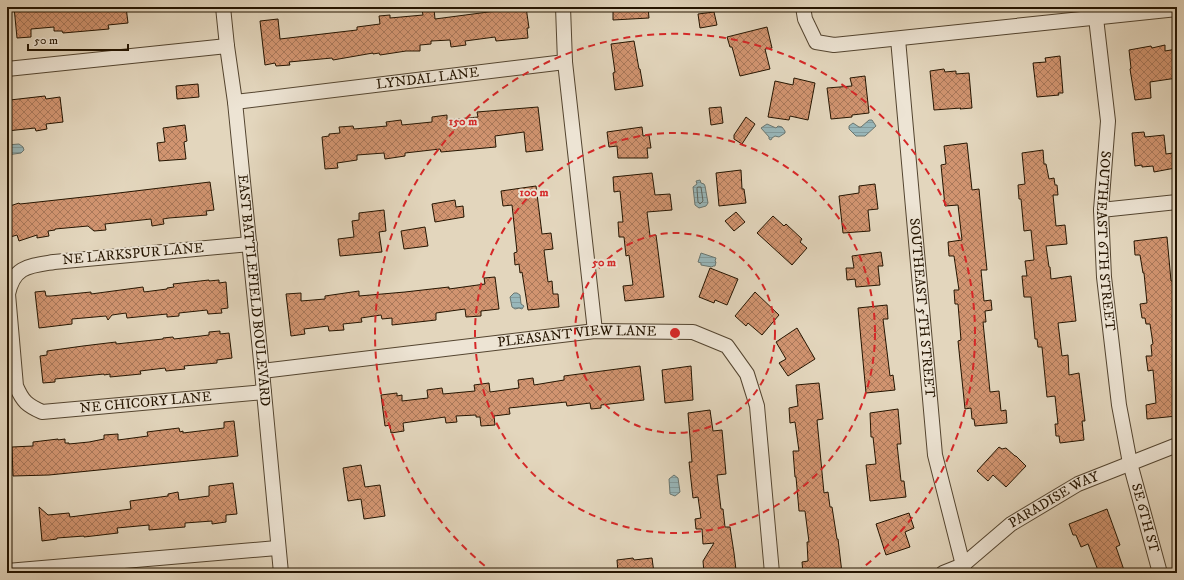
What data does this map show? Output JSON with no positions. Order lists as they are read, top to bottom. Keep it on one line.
{"streets":{"street":["LYNDAL LANE","SOUTHEAST 6TH STREET","NE LARKSPUR LANE","EAST BATTLEFIELD BOULEVARD","SOUTHEAST 5TH STREET","PLEASANT VIEW LANE","NE CHICORY LANE","PARADISE WAY","SE 6TH ST"]},"crossings":[["LYNDAL LANE","EAST BATTLEFIELD BOULEVARD"],["SOUTHEAST 6TH STREET","PARADISE WAY"],["SOUTHEAST 6TH STREET","SE 6TH ST"],["NE LARKSPUR LANE","EAST BATTLEFIELD BOULEVARD"],["NE LARKSPUR LANE","NE CHICORY LANE"],["EAST BATTLEFIELD BOULEVARD","PLEASANT VIEW LANE"],["EAST BATTLEFIELD BOULEVARD","NE CHICORY LANE"],["SOUTHEAST 5TH STREET","PARADISE WAY"],["PARADISE WAY","SE 6TH ST"]],"scale_bar":"50 m","rings":["150 m","100 m","50 m"]}
